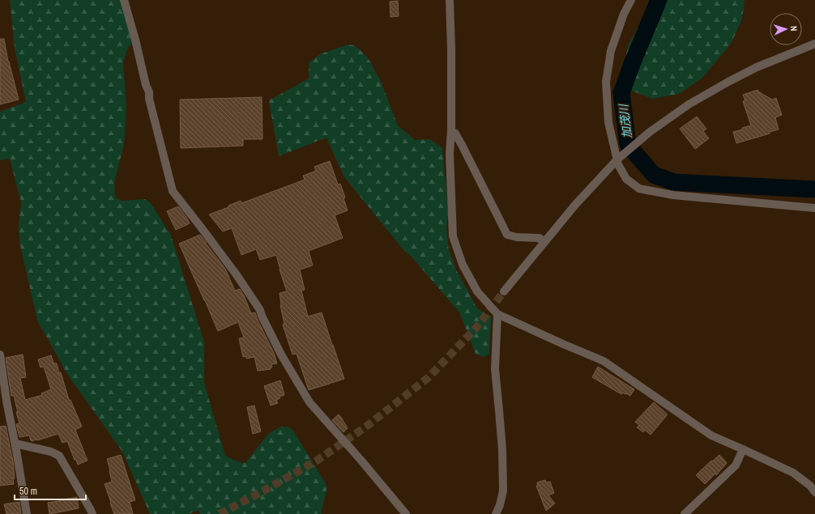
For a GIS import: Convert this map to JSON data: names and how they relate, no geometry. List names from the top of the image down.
{
  "water": ["加茂川"],
  "scale_bar": "50 m",
  "north": "right"
}
